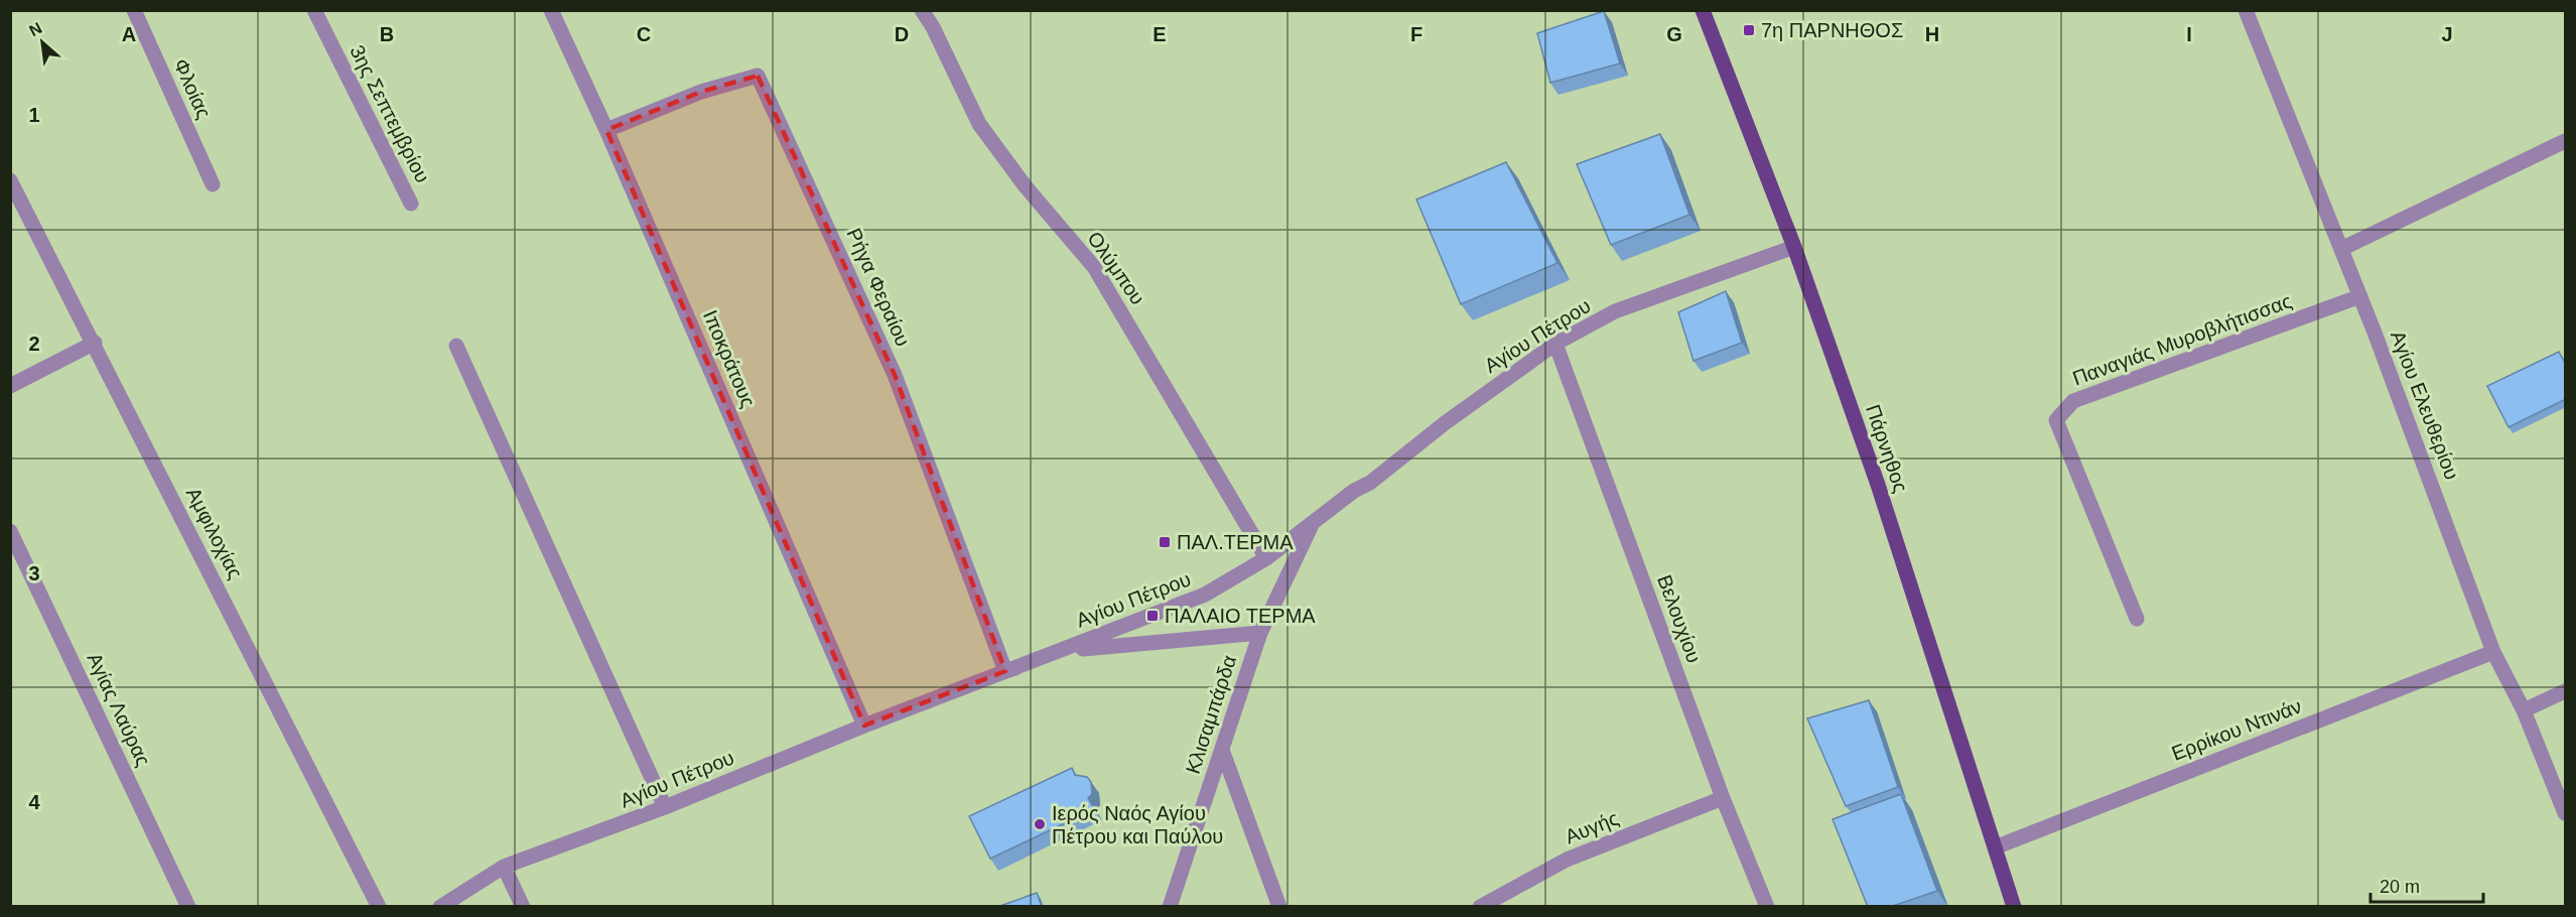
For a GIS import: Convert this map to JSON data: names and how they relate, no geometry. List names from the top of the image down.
{
  "streets": {
    "main road": ["Πάρνηθος"],
    "street": [
      "Φλοίας",
      "3ης Σεπτεμβρίου",
      "Ολύμπου",
      "Ρήγα Φεραίου",
      "Αγίου Πέτρου",
      "Παναγιάς Μυροβλήτισσας",
      "Ιποκράτους",
      "Αγίου Ελευθερίου",
      "Αμφιλοχίας",
      "Βελουχίου",
      "Αγίας Λαύρας",
      "Κλισαμπάρδα",
      "Ερρίκου Ντινάν",
      "Αυγής"
    ]
  },
  "crossings": [
    ["Ολύμπου", "Αγίου Πέτρου"],
    ["Ρήγα Φεραίου", "Αγίου Πέτρου"],
    ["Ρήγα Φεραίου", "Ιποκράτους"],
    ["Αγίου Πέτρου", "Ιποκράτους"],
    ["Αγίου Πέτρου", "Πάρνηθος"],
    ["Αγίου Πέτρου", "Βελουχίου"],
    ["Αγίου Πέτρου", "Κλισαμπάρδα"],
    ["Παναγιάς Μυροβλήτισσας", "Αγίου Ελευθερίου"],
    ["Αγίου Ελευθερίου", "Ερρίκου Ντινάν"],
    ["Πάρνηθος", "Ερρίκου Ντινάν"],
    ["Βελουχίου", "Αυγής"]
  ],
  "places": {
    "transit": ["7η ΠΑΡΝΗΘΟΣ", "ΠΑΛ.ΤΕΡΜΑ", "ΠΑΛΑΙΟ ΤΕΡΜΑ"],
    "other": ["Ιερός Ναός Αγίου Πέτρου και Παύλου"]
  },
  "scale_bar": "20 m",
  "north": "top left",
  "grid": {
    "columns": [
      "A",
      "B",
      "C",
      "D",
      "E",
      "F",
      "G",
      "H",
      "I",
      "J"
    ],
    "rows": [
      "1",
      "2",
      "3",
      "4"
    ]
  }
}
